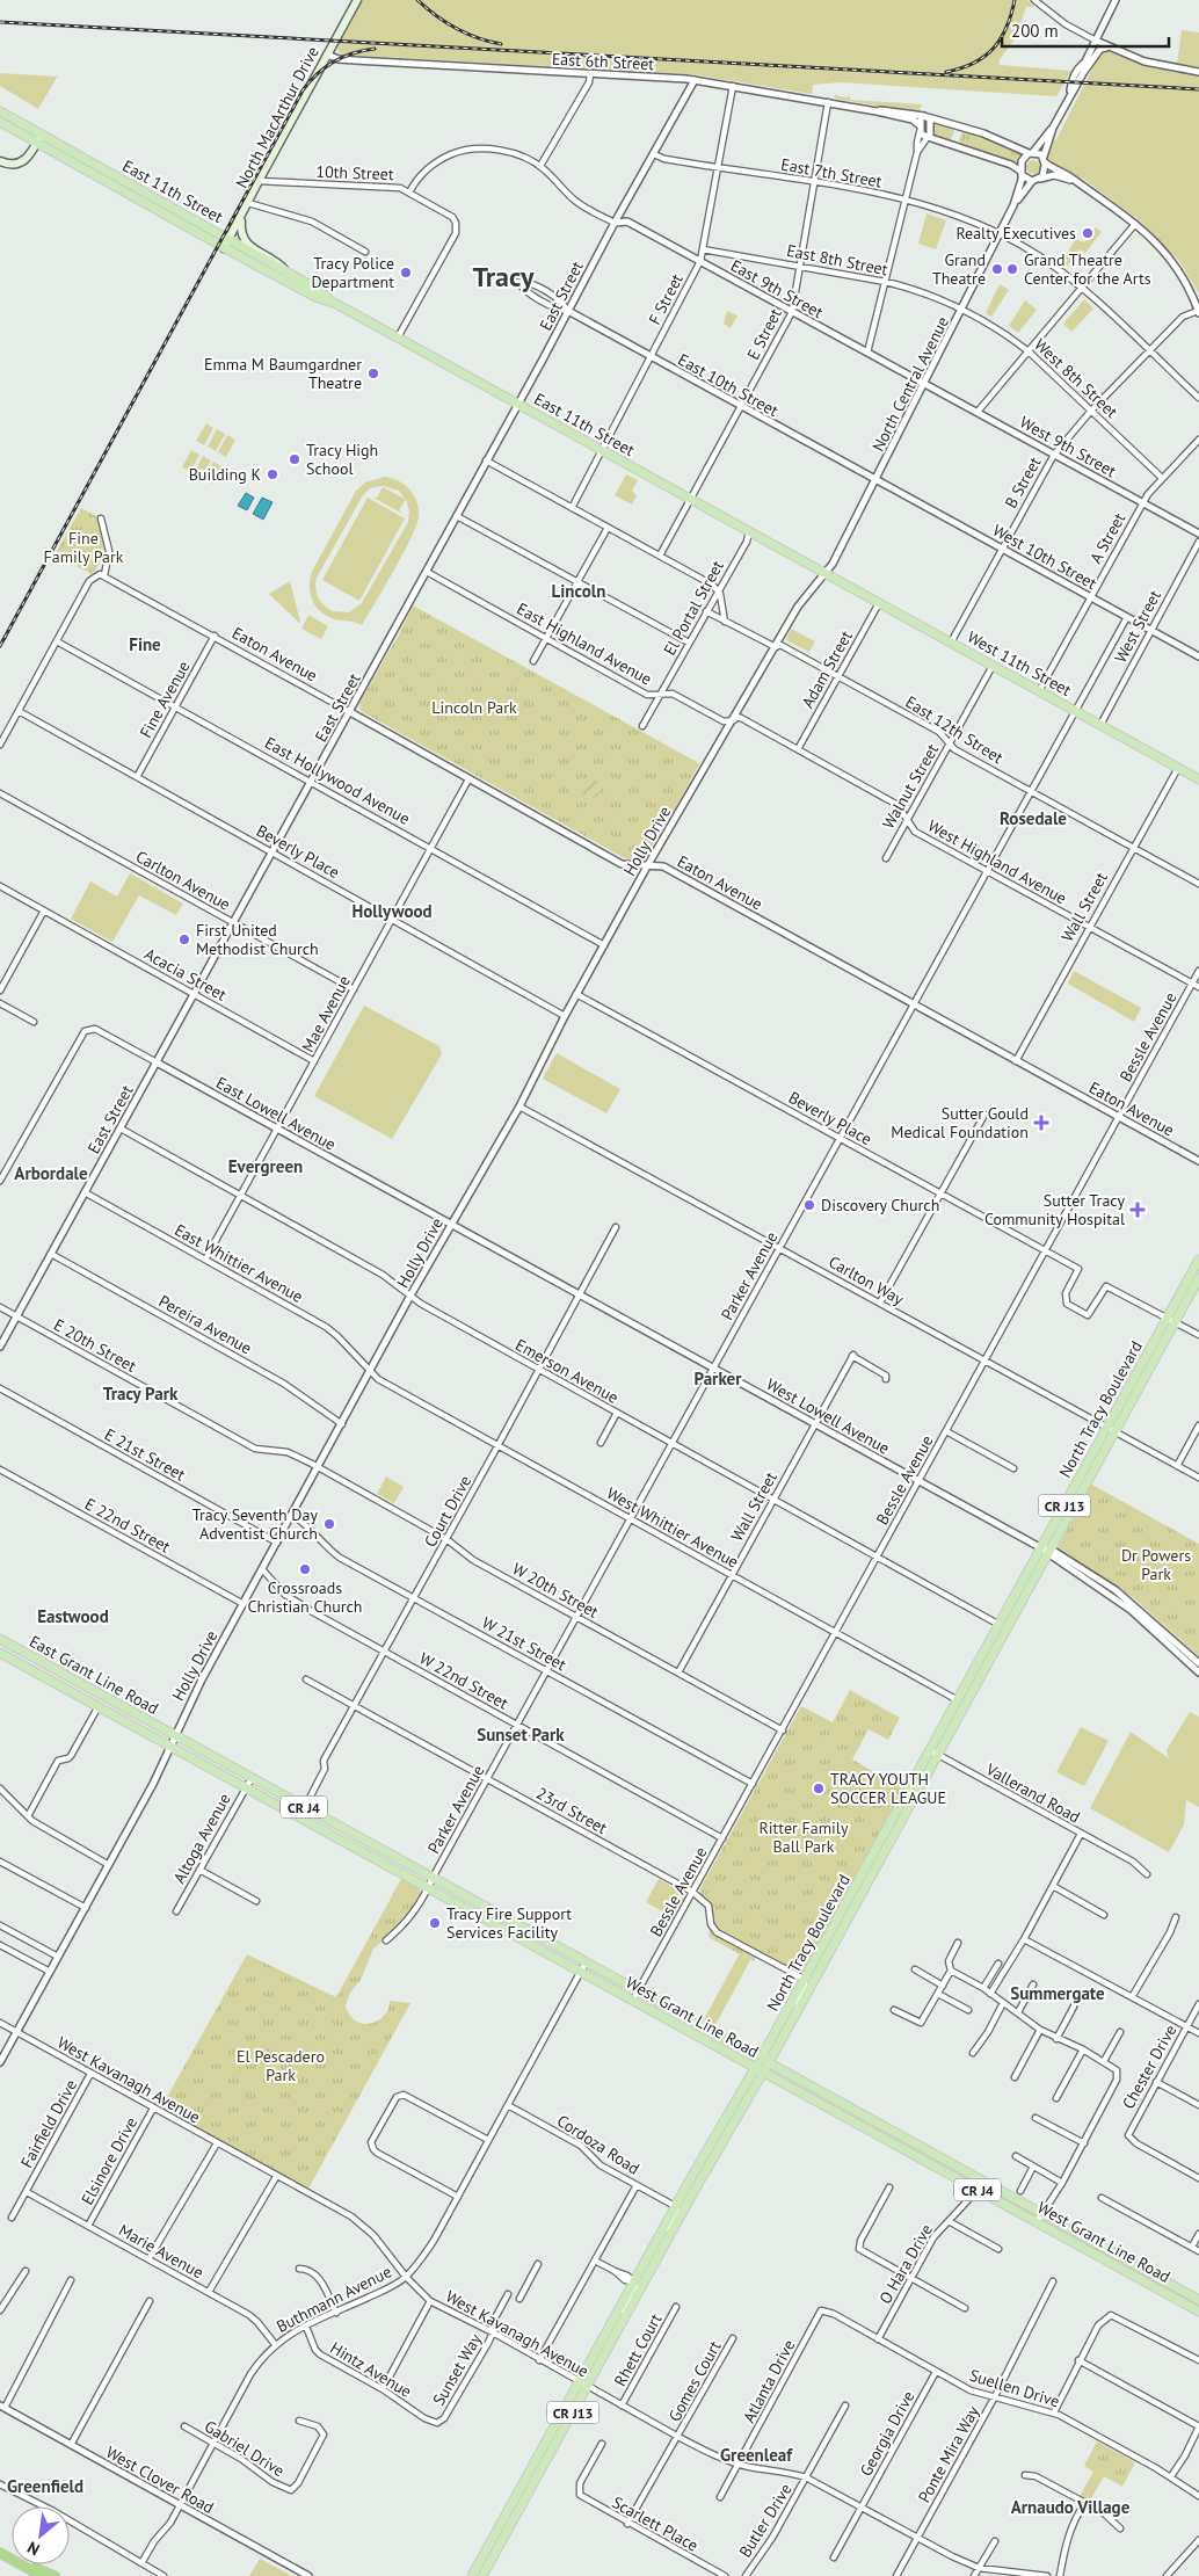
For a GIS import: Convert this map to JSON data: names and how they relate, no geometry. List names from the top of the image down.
{
  "streets": {
    "main road": [
      "North MacArthur Drive",
      "East 11th Street",
      "West 11th Street",
      "North Tracy Boulevard",
      "CR J13",
      "East Grant Line Road",
      "CR J4",
      "West Grant Line Road"
    ],
    "street": [
      "East 6th Street",
      "10th Street",
      "East 7th Street",
      "East 8th Street",
      "East 9th Street",
      "East Street",
      "F Street",
      "E Street",
      "West 8th Street",
      "North Central Avenue",
      "East 10th Street",
      "West 9th Street",
      "B Street",
      "A Street",
      "West 10th Street",
      "El Portal Street",
      "West Street",
      "East Highland Avenue",
      "Eaton Avenue",
      "Adam Street",
      "Fine Avenue",
      "East 12th Street",
      "East Hollywood Avenue",
      "Walnut Street",
      "Holly Drive",
      "Beverly Place",
      "West Highland Avenue",
      "Carlton Avenue",
      "Wall Street",
      "Acacia Street",
      "Mae Avenue",
      "Bessle Avenue",
      "East Lowell Avenue",
      "East Whittier Avenue",
      "Parker Avenue",
      "Carlton Way",
      "Pereira Avenue",
      "E 20th Street",
      "Emerson Avenue",
      "West Lowell Avenue",
      "E 21st Street",
      "Court Drive",
      "E 22nd Street",
      "West Whittier Avenue",
      "W 20th Street",
      "W 21st Street",
      "W 22nd Street",
      "Vallerand Road",
      "23rd Street",
      "Altoga Avenue",
      "Chester Drive",
      "West Kavanagh Avenue",
      "Fairfield Drive",
      "Cordoza Road",
      "Elsinore Drive",
      "Marie Avenue",
      "O Hara Drive",
      "Buthmann Avenue",
      "Rhett Court",
      "Hintz Avenue",
      "Sunset Way",
      "Gomes Court",
      "Atlanta Drive",
      "Suellen Drive",
      "Georgia Drive",
      "Gabriel Drive",
      "Ponte Mira Way",
      "West Clover Road",
      "Butler Drive",
      "Scarlett Place"
    ]
  },
  "crossings": [
    ["East 6th Street", "North MacArthur Drive"],
    ["East 6th Street", "East Street"],
    ["East 6th Street", "F Street"],
    ["East 6th Street", "E Street"],
    ["East 6th Street", "North Central Avenue"],
    ["North MacArthur Drive", "10th Street"],
    ["North MacArthur Drive", "East 11th Street"],
    ["10th Street", "East 11th Street"],
    ["East 7th Street", "East Street"],
    ["East 7th Street", "F Street"],
    ["East 7th Street", "E Street"],
    ["East 7th Street", "North Central Avenue"],
    ["East 7th Street", "B Street"],
    ["East 11th Street", "East Street"],
    ["East 11th Street", "F Street"],
    ["East 11th Street", "E Street"],
    ["East 11th Street", "North Central Avenue"],
    ["East 11th Street", "El Portal Street"],
    ["East 11th Street", "West 11th Street"],
    ["East 11th Street", "Holly Drive"],
    ["East 8th Street", "F Street"],
    ["East 8th Street", "E Street"],
    ["East 8th Street", "West 8th Street"],
    ["East 8th Street", "North Central Avenue"],
    ["East 9th Street", "East Street"],
    ["East 9th Street", "F Street"],
    ["East 9th Street", "E Street"],
    ["East 9th Street", "North Central Avenue"],
    ["East 9th Street", "West 9th Street"],
    ["East Street", "East 10th Street"],
    ["East Street", "East Highland Avenue"],
    ["East Street", "Eaton Avenue"],
    ["East Street", "East Hollywood Avenue"],
    ["East Street", "Beverly Place"],
    ["East Street", "Carlton Avenue"],
    ["East Street", "Acacia Street"],
    ["East Street", "East Lowell Avenue"],
    ["East Street", "East Whittier Avenue"],
    ["East Street", "Pereira Avenue"],
    ["East Street", "E 20th Street"],
    ["East Street", "Emerson Avenue"],
    ["F Street", "East 10th Street"],
    ["E Street", "East 10th Street"],
    ["West 8th Street", "North Central Avenue"],
    ["West 8th Street", "B Street"],
    ["West 8th Street", "A Street"],
    ["North Central Avenue", "East 10th Street"],
    ["North Central Avenue", "West 9th Street"],
    ["North Central Avenue", "West 10th Street"],
    ["North Central Avenue", "West 11th Street"],
    ["North Central Avenue", "Holly Drive"],
    ["East 10th Street", "West 10th Street"],
    ["West 9th Street", "B Street"],
    ["West 9th Street", "A Street"],
    ["B Street", "West 10th Street"],
    ["B Street", "West 11th Street"],
    ["A Street", "West 10th Street"],
    ["A Street", "West 11th Street"],
    ["West 10th Street", "West Street"],
    ["West 10th Street", "Parker Avenue"],
    ["El Portal Street", "East Highland Avenue"],
    ["El Portal Street", "East 12th Street"],
    ["West Street", "West 11th Street"],
    ["East Highland Avenue", "Holly Drive"],
    ["East Highland Avenue", "West Highland Avenue"],
    ["Eaton Avenue", "Fine Avenue"],
    ["Eaton Avenue", "Holly Drive"],
    ["Eaton Avenue", "Wall Street"],
    ["Eaton Avenue", "Mae Avenue"],
    ["Eaton Avenue", "Bessle Avenue"],
    ["Eaton Avenue", "Parker Avenue"],
    ["West 11th Street", "Adam Street"],
    ["West 11th Street", "Walnut Street"],
    ["West 11th Street", "Holly Drive"],
    ["West 11th Street", "Wall Street"],
    ["West 11th Street", "Parker Avenue"],
    ["Adam Street", "East 12th Street"],
    ["Adam Street", "West Highland Avenue"],
    ["Fine Avenue", "East Hollywood Avenue"],
    ["Fine Avenue", "Beverly Place"],
    ["East 12th Street", "Walnut Street"],
    ["East 12th Street", "Holly Drive"],
    ["East 12th Street", "Wall Street"],
    ["East 12th Street", "Parker Avenue"],
    ["East Hollywood Avenue", "Holly Drive"],
    ["East Hollywood Avenue", "Mae Avenue"],
    ["Walnut Street", "West Highland Avenue"],
    ["Holly Drive", "Beverly Place"],
    ["Holly Drive", "West Highland Avenue"],
    ["Holly Drive", "East Lowell Avenue"],
    ["Holly Drive", "East Whittier Avenue"],
    ["Holly Drive", "Carlton Way"],
    ["Holly Drive", "Pereira Avenue"],
    ["Holly Drive", "E 20th Street"],
    ["Holly Drive", "Emerson Avenue"],
    ["Holly Drive", "West Lowell Avenue"],
    ["Holly Drive", "E 21st Street"],
    ["Holly Drive", "E 22nd Street"],
    ["Holly Drive", "West Whittier Avenue"],
    ["Holly Drive", "W 20th Street"],
    ["Holly Drive", "W 21st Street"],
    ["Holly Drive", "East Grant Line Road"],
    ["Holly Drive", "W 22nd Street"],
    ["Holly Drive", "West Grant Line Road"],
    ["Holly Drive", "West Kavanagh Avenue"],
    ["Beverly Place", "Mae Avenue"],
    ["Beverly Place", "Bessle Avenue"],
    ["Beverly Place", "Parker Avenue"],
    ["Beverly Place", "North Tracy Boulevard"],
    ["West Highland Avenue", "Wall Street"],
    ["West Highland Avenue", "Bessle Avenue"],
    ["West Highland Avenue", "Parker Avenue"],
    ["Carlton Avenue", "Mae Avenue"],
    ["Wall Street", "Emerson Avenue"],
    ["Wall Street", "West Lowell Avenue"],
    ["Wall Street", "West Whittier Avenue"],
    ["Wall Street", "W 20th Street"],
    ["Acacia Street", "Mae Avenue"],
    ["Mae Avenue", "East Lowell Avenue"],
    ["Mae Avenue", "East Whittier Avenue"],
    ["Mae Avenue", "Emerson Avenue"],
    ["Bessle Avenue", "Carlton Way"],
    ["Bessle Avenue", "Emerson Avenue"],
    ["Bessle Avenue", "West Lowell Avenue"],
    ["Bessle Avenue", "West Whittier Avenue"],
    ["Bessle Avenue", "W 20th Street"],
    ["Bessle Avenue", "W 21st Street"],
    ["Bessle Avenue", "W 22nd Street"],
    ["Bessle Avenue", "23rd Street"],
    ["Bessle Avenue", "West Grant Line Road"],
    ["East Lowell Avenue", "West Lowell Avenue"],
    ["East Whittier Avenue", "West Whittier Avenue"],
    ["Parker Avenue", "Carlton Way"],
    ["Parker Avenue", "Emerson Avenue"],
    ["Parker Avenue", "West Lowell Avenue"],
    ["Parker Avenue", "West Whittier Avenue"],
    ["Parker Avenue", "W 20th Street"],
    ["Parker Avenue", "W 21st Street"],
    ["Parker Avenue", "W 22nd Street"],
    ["Parker Avenue", "23rd Street"],
    ["Parker Avenue", "West Grant Line Road"],
    ["Carlton Way", "North Tracy Boulevard"],
    ["E 20th Street", "W 20th Street"],
    ["Emerson Avenue", "North Tracy Boulevard"],
    ["Emerson Avenue", "Court Drive"],
    ["North Tracy Boulevard", "West Lowell Avenue"],
    ["North Tracy Boulevard", "West Whittier Avenue"],
    ["North Tracy Boulevard", "Vallerand Road"],
    ["North Tracy Boulevard", "23rd Street"],
    ["North Tracy Boulevard", "West Grant Line Road"],
    ["North Tracy Boulevard", "West Kavanagh Avenue"],
    ["North Tracy Boulevard", "Cordoza Road"],
    ["West Lowell Avenue", "Court Drive"],
    ["Court Drive", "West Whittier Avenue"],
    ["Court Drive", "W 20th Street"],
    ["Court Drive", "W 21st Street"],
    ["Court Drive", "W 22nd Street"],
    ["Court Drive", "23rd Street"],
    ["Court Drive", "West Grant Line Road"],
    ["East Grant Line Road", "West Grant Line Road"],
    ["Altoga Avenue", "West Grant Line Road"],
    ["West Grant Line Road", "O Hara Drive"],
    ["West Grant Line Road", "Buthmann Avenue"],
    ["West Kavanagh Avenue", "Fairfield Drive"],
    ["West Kavanagh Avenue", "Elsinore Drive"],
    ["West Kavanagh Avenue", "Buthmann Avenue"],
    ["West Kavanagh Avenue", "Rhett Court"],
    ["West Kavanagh Avenue", "Sunset Way"],
    ["West Kavanagh Avenue", "Gomes Court"],
    ["West Kavanagh Avenue", "Atlanta Drive"],
    ["West Kavanagh Avenue", "Georgia Drive"],
    ["West Kavanagh Avenue", "Ponte Mira Way"],
    ["West Kavanagh Avenue", "Butler Drive"],
    ["Fairfield Drive", "Marie Avenue"],
    ["Cordoza Road", "Buthmann Avenue"],
    ["Elsinore Drive", "Marie Avenue"],
    ["Marie Avenue", "Buthmann Avenue"],
    ["O Hara Drive", "Suellen Drive"],
    ["Buthmann Avenue", "Hintz Avenue"],
    ["Buthmann Avenue", "Gabriel Drive"],
    ["Buthmann Avenue", "West Clover Road"],
    ["Hintz Avenue", "Sunset Way"],
    ["Gomes Court", "Scarlett Place"],
    ["Atlanta Drive", "Suellen Drive"],
    ["Suellen Drive", "Georgia Drive"],
    ["Suellen Drive", "Ponte Mira Way"]
  ],
  "districts": [
    "Tracy",
    "Lincoln",
    "Fine",
    "Rosedale",
    "Hollywood",
    "Evergreen",
    "Arbordale",
    "Parker",
    "Tracy Park",
    "Eastwood",
    "Sunset Park",
    "Summergate",
    "Greenleaf",
    "Greenfield",
    "Arnaudo Village"
  ],
  "parks": [
    "Fine Family Park",
    "Lincoln Park",
    "Dr Powers Park",
    "Ritter Family Ball Park",
    "El Pescadero Park"
  ],
  "places": {
    "other": [
      "Realty Executives",
      "Grand Theatre",
      "Grand Theatre Center for the Arts",
      "Tracy Police Department",
      "Emma M Baumgardner Theatre",
      "Tracy High School",
      "Building K",
      "First United Methodist Church",
      "Discovery Church",
      "Tracy Seventh Day Adventist Church",
      "Crossroads Christian Church",
      "TRACY YOUTH SOCCER LEAGUE",
      "Tracy Fire Support Services Facility"
    ],
    "health": ["Sutter Gould Medical Foundation", "Sutter Tracy Community Hospital"]
  },
  "scale_bar": "200 m",
  "north": "bottom left"
}
